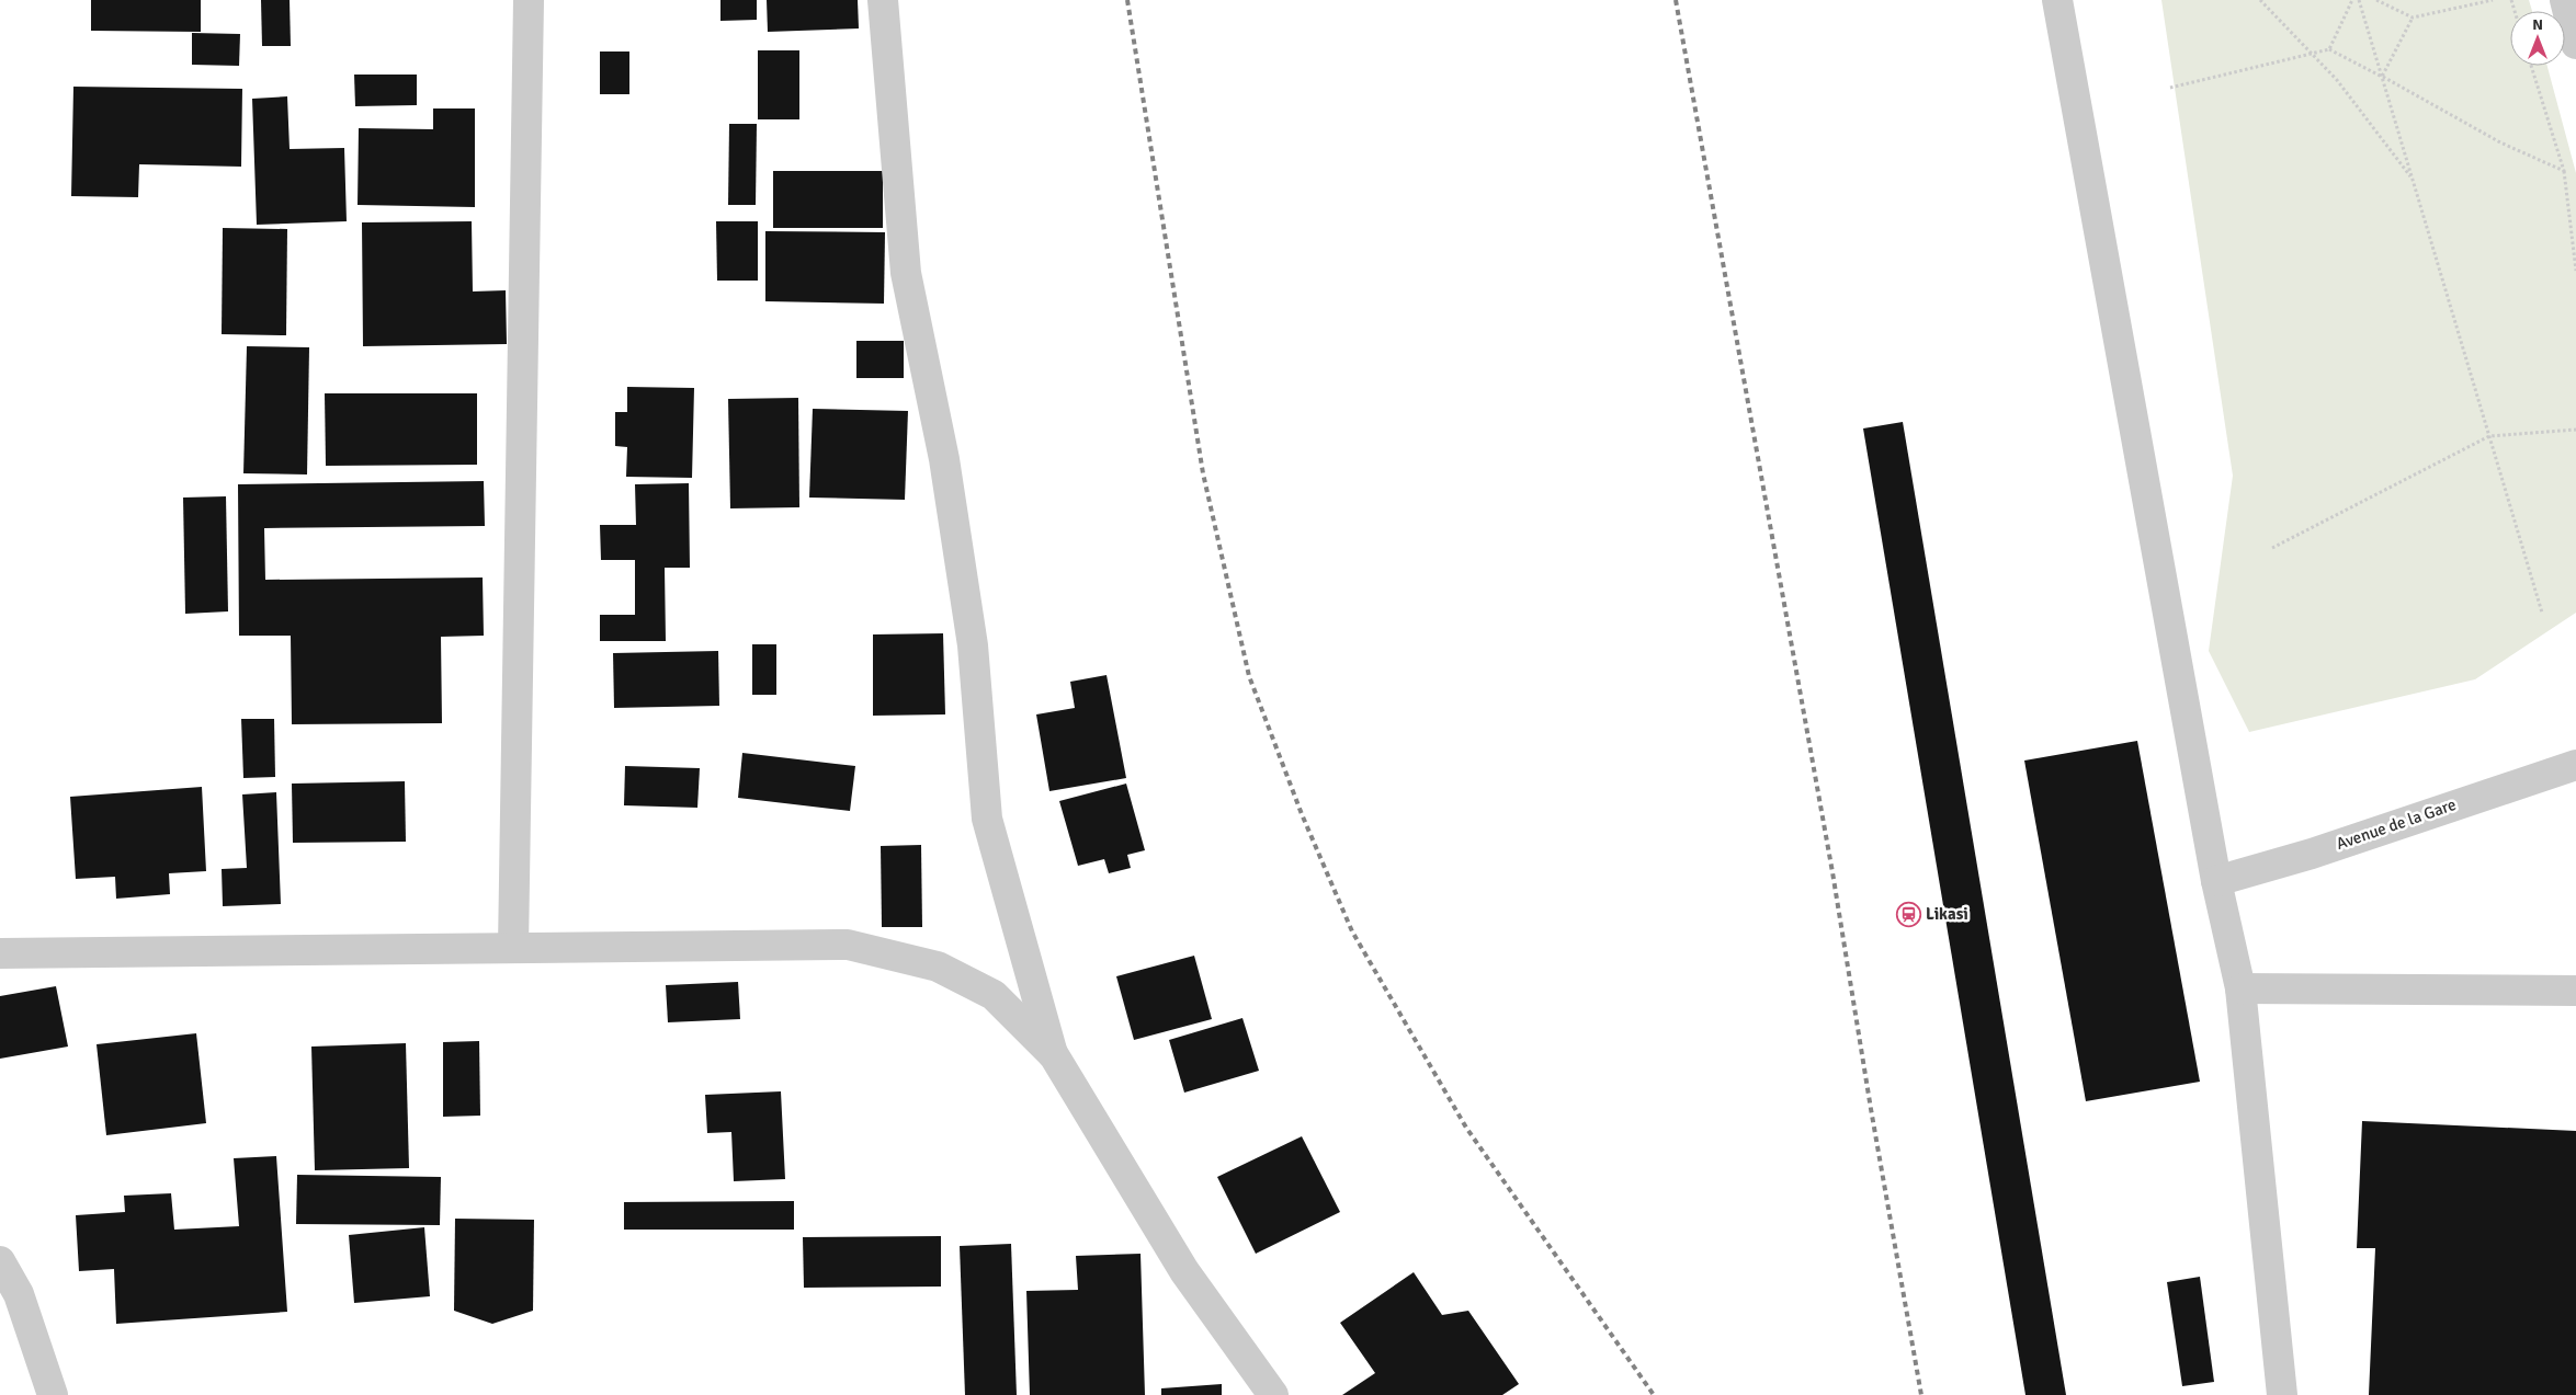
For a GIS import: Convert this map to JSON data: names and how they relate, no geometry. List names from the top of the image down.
{
  "streets": {
    "street": ["Avenue de la Gare"]
  },
  "places": {
    "station": ["Likasi"]
  },
  "north": "top"
}
